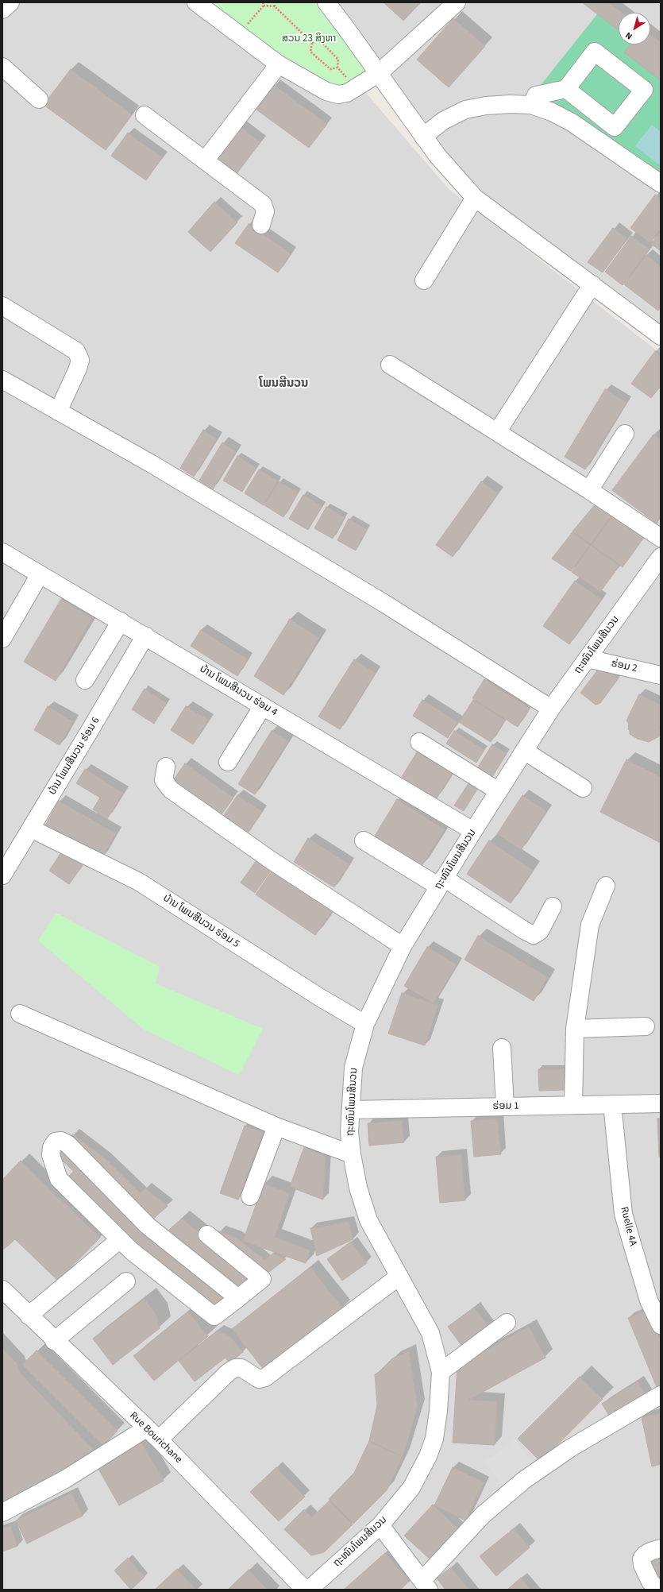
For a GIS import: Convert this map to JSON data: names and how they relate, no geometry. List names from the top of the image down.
{
  "streets": {
    "street": [
      "ຖະໜົນໂພນສີນວນ",
      "ຮ່ອມ 2",
      "ບ້ານ ໂພນສີນວນ ຮ່ອມ 4",
      "ບ້ານ ໂພນສີນວນ ຮ່ອມ 6",
      "ບ້ານ ໂພນສີນວນ ຮ່ອມ 5",
      "ຮ່ອມ 1",
      "Ruelle 4A",
      "Rue Bourichane"
    ]
  },
  "crossings": [
    ["ຖະໜົນໂພນສີນວນ", "ຮ່ອມ 2"],
    ["ຖະໜົນໂພນສີນວນ", "ບ້ານ ໂພນສີນວນ ຮ່ອມ 4"],
    ["ຖະໜົນໂພນສີນວນ", "ບ້ານ ໂພນສີນວນ ຮ່ອມ 5"],
    ["ຖະໜົນໂພນສີນວນ", "ຮ່ອມ 1"],
    ["ບ້ານ ໂພນສີນວນ ຮ່ອມ 4", "ບ້ານ ໂພນສີນວນ ຮ່ອມ 6"],
    ["ບ້ານ ໂພນສີນວນ ຮ່ອມ 6", "ບ້ານ ໂພນສີນວນ ຮ່ອມ 5"],
    ["ຮ່ອມ 1", "Ruelle 4A"]
  ],
  "districts": ["ໂພນສີນວນ"],
  "parks": ["ສວນ 23 ສິງຫາ"],
  "north": "bottom left"
}
